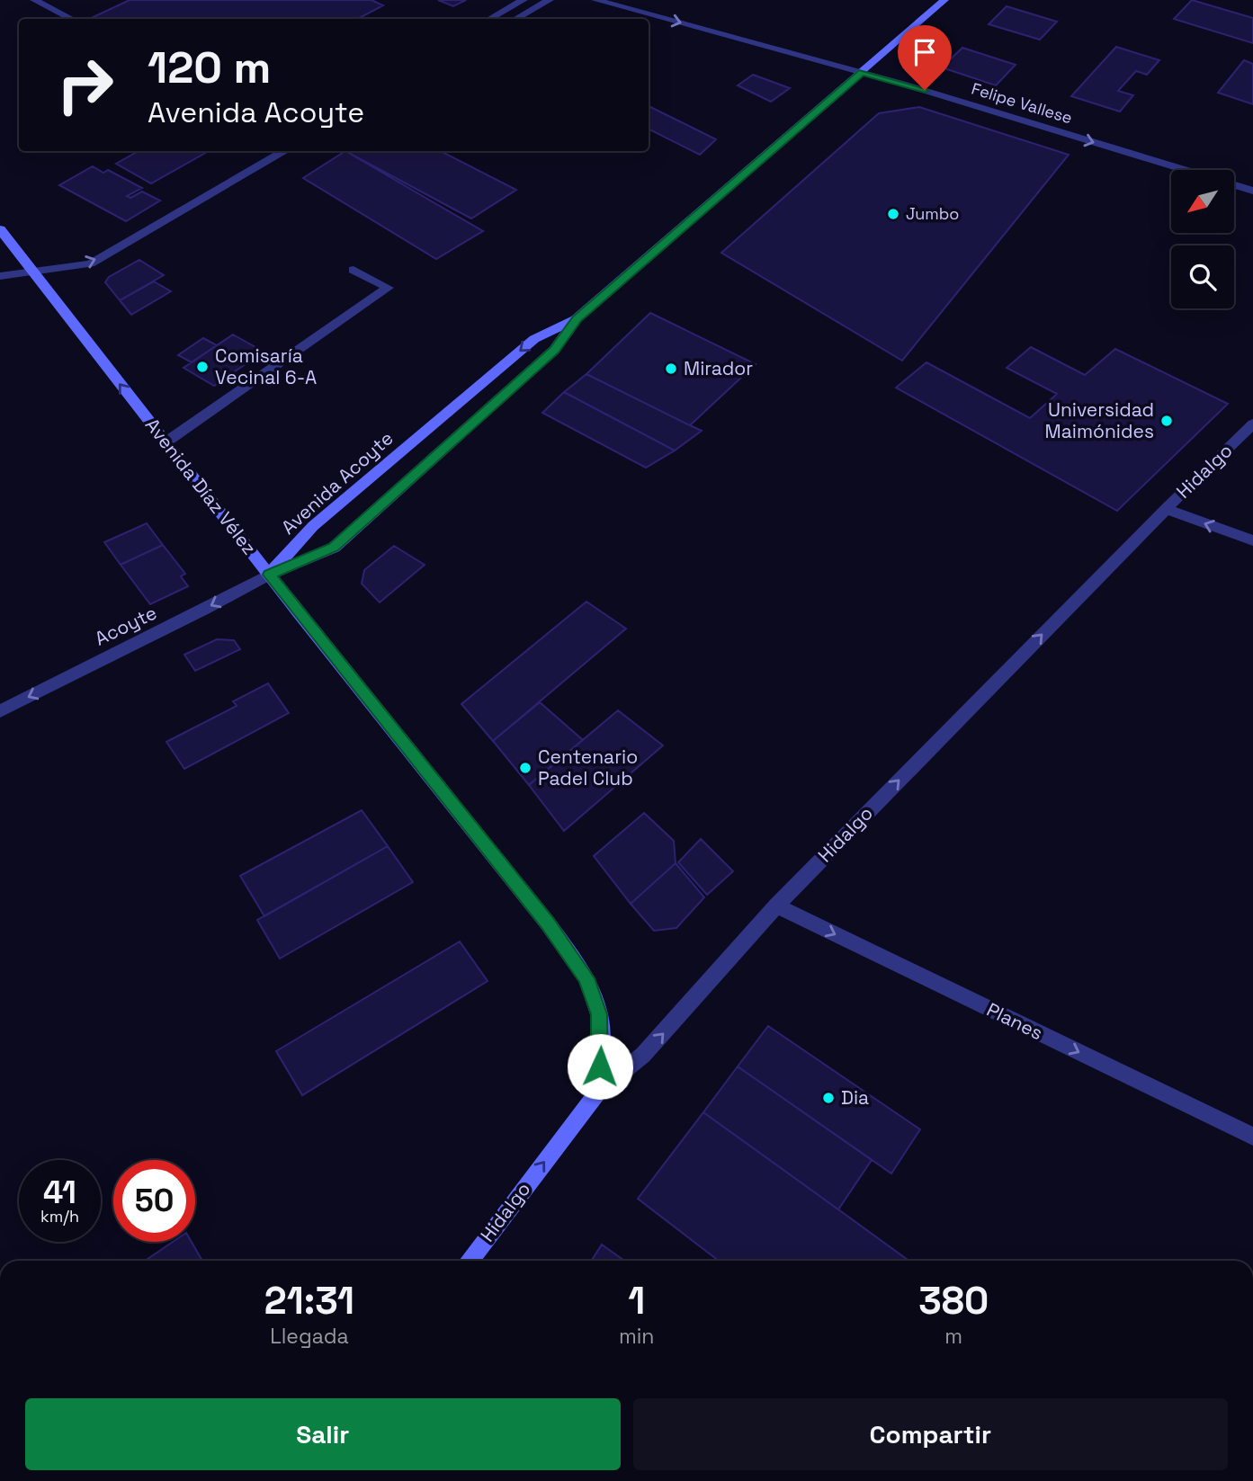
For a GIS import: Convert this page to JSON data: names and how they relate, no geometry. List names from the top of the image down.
{
  "streets": {
    "main road": ["Hidalgo", "Avenida Acoyte", "Avenida Díaz Vélez"],
    "street": ["Felipe Vallese", "Acoyte", "Planes"]
  },
  "crossings": [
    ["Felipe Vallese", "Avenida Acoyte"],
    ["Hidalgo", "Avenida Díaz Vélez"],
    ["Hidalgo", "Planes"],
    ["Avenida Acoyte", "Avenida Díaz Vélez"],
    ["Avenida Acoyte", "Acoyte"],
    ["Avenida Díaz Vélez", "Acoyte"]
  ],
  "one_way": [
    "Felipe Vallese",
    "Hidalgo",
    "Acoyte",
    "Planes"
  ],
  "places": [
    "Jumbo",
    "Comisaría Vecinal 6-A",
    "Mirador",
    "Universidad Maimónides",
    "Centenario Padel Club",
    "Dia"
  ],
  "north": "bottom left",
  "page": {
    "turn": ["120 m", "Avenida Acoyte"],
    "speed": "41 km/h",
    "limit": "50",
    "eta": [
      "21:31",
      "Llegada",
      "1",
      "min",
      "380",
      "m"
    ],
    "buttons": ["Salir", "Compartir"]
  }
}
